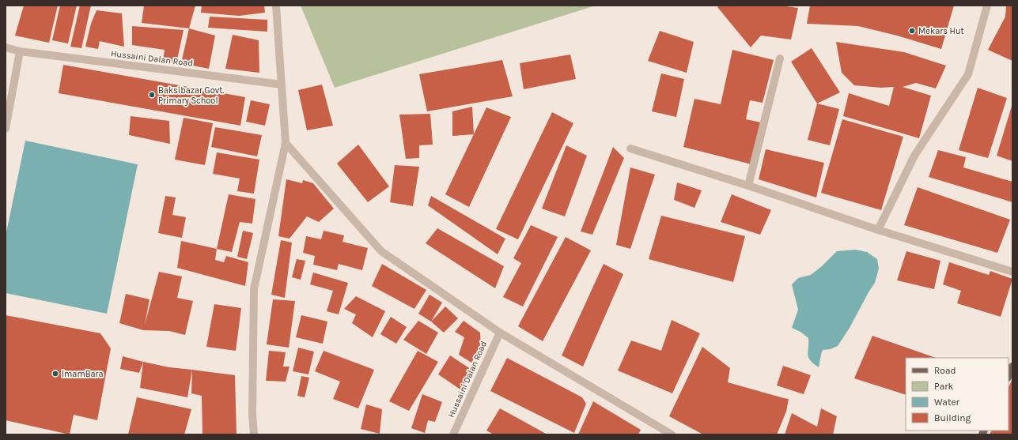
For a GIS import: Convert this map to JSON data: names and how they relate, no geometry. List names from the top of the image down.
{
  "streets": {
    "street": ["Hussaini Dalan Road"]
  },
  "places": ["Mekars Hut", "Baksibazar Govt. Primary School", "ImamBara"],
  "legend": [
    "Road",
    "Park",
    "Water",
    "Building"
  ]
}
